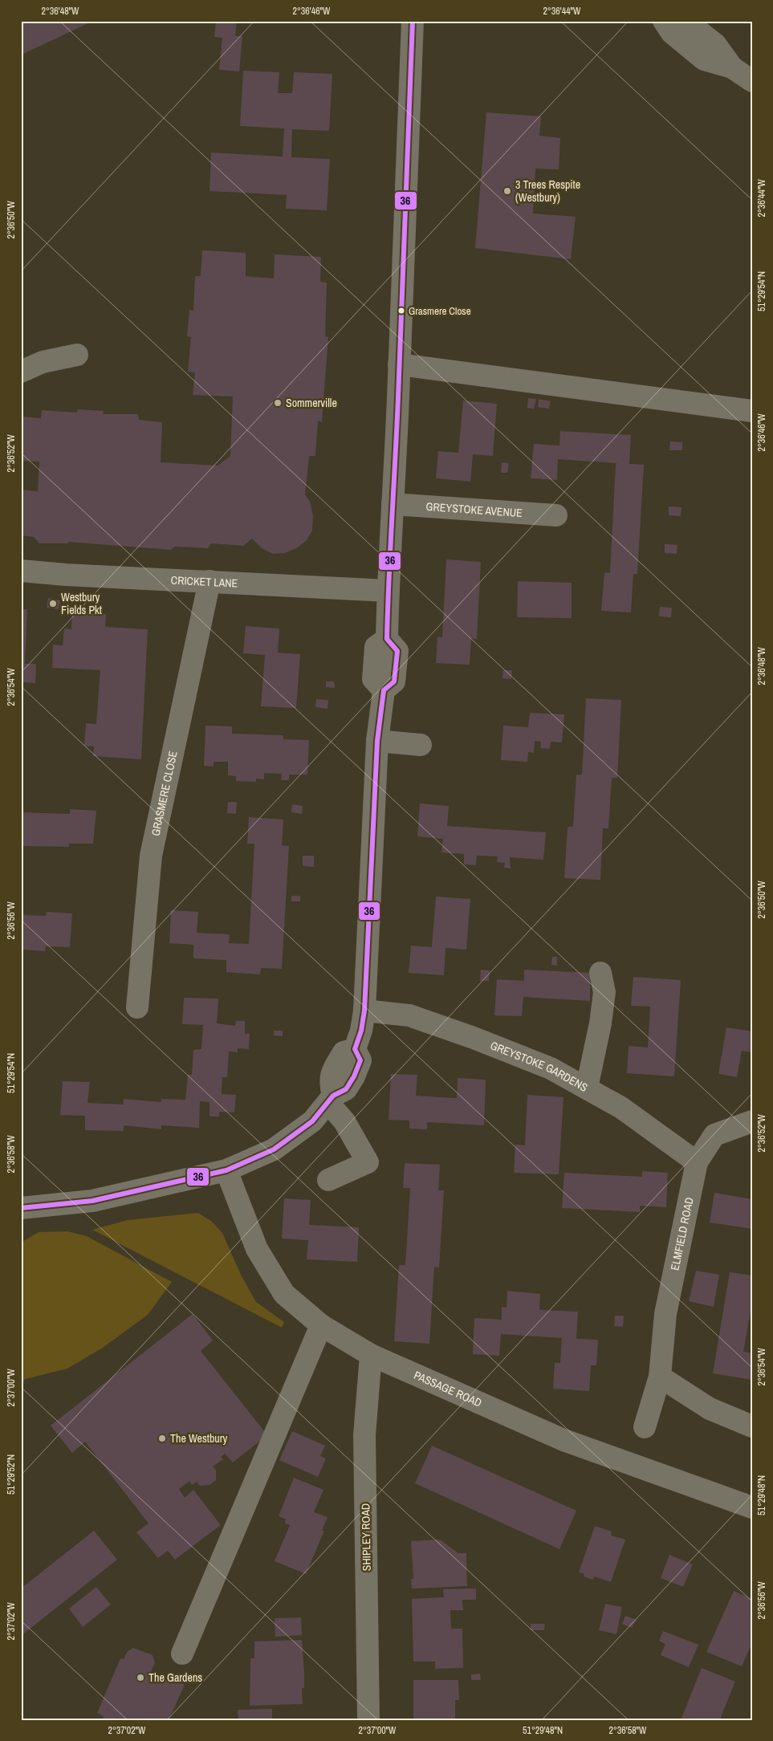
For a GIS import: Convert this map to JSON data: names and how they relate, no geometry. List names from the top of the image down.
{
  "streets": {
    "street": [
      "GREYSTOKE AVENUE",
      "CRICKET LANE",
      "GRASMERE CLOSE",
      "GREYSTOKE GARDENS",
      "ELMFIELD ROAD",
      "PASSAGE ROAD",
      "SHIPLEY ROAD"
    ]
  },
  "crossings": [
    ["CRICKET LANE", "GRASMERE CLOSE"],
    ["GREYSTOKE GARDENS", "ELMFIELD ROAD"],
    ["PASSAGE ROAD", "SHIPLEY ROAD"]
  ],
  "places": [
    "3 Trees Respite (Westbury)",
    "Grasmere Close",
    "Sommerville",
    "Westbury Fields Pkt",
    "The Westbury",
    "The Gardens"
  ],
  "lines": ["transit line 36"],
  "coordinates": [
    "2°36'48\"W",
    "2°36'46\"W",
    "2°36'44\"W",
    "2°36'50\"W",
    "51°29'54\"N",
    "2°36'52\"W",
    "2°36'54\"W",
    "2°36'56\"W",
    "2°36'58\"W",
    "2°37'00\"W",
    "51°29'52\"N",
    "51°29'48\"N",
    "2°37'02\"W"
  ]
}
